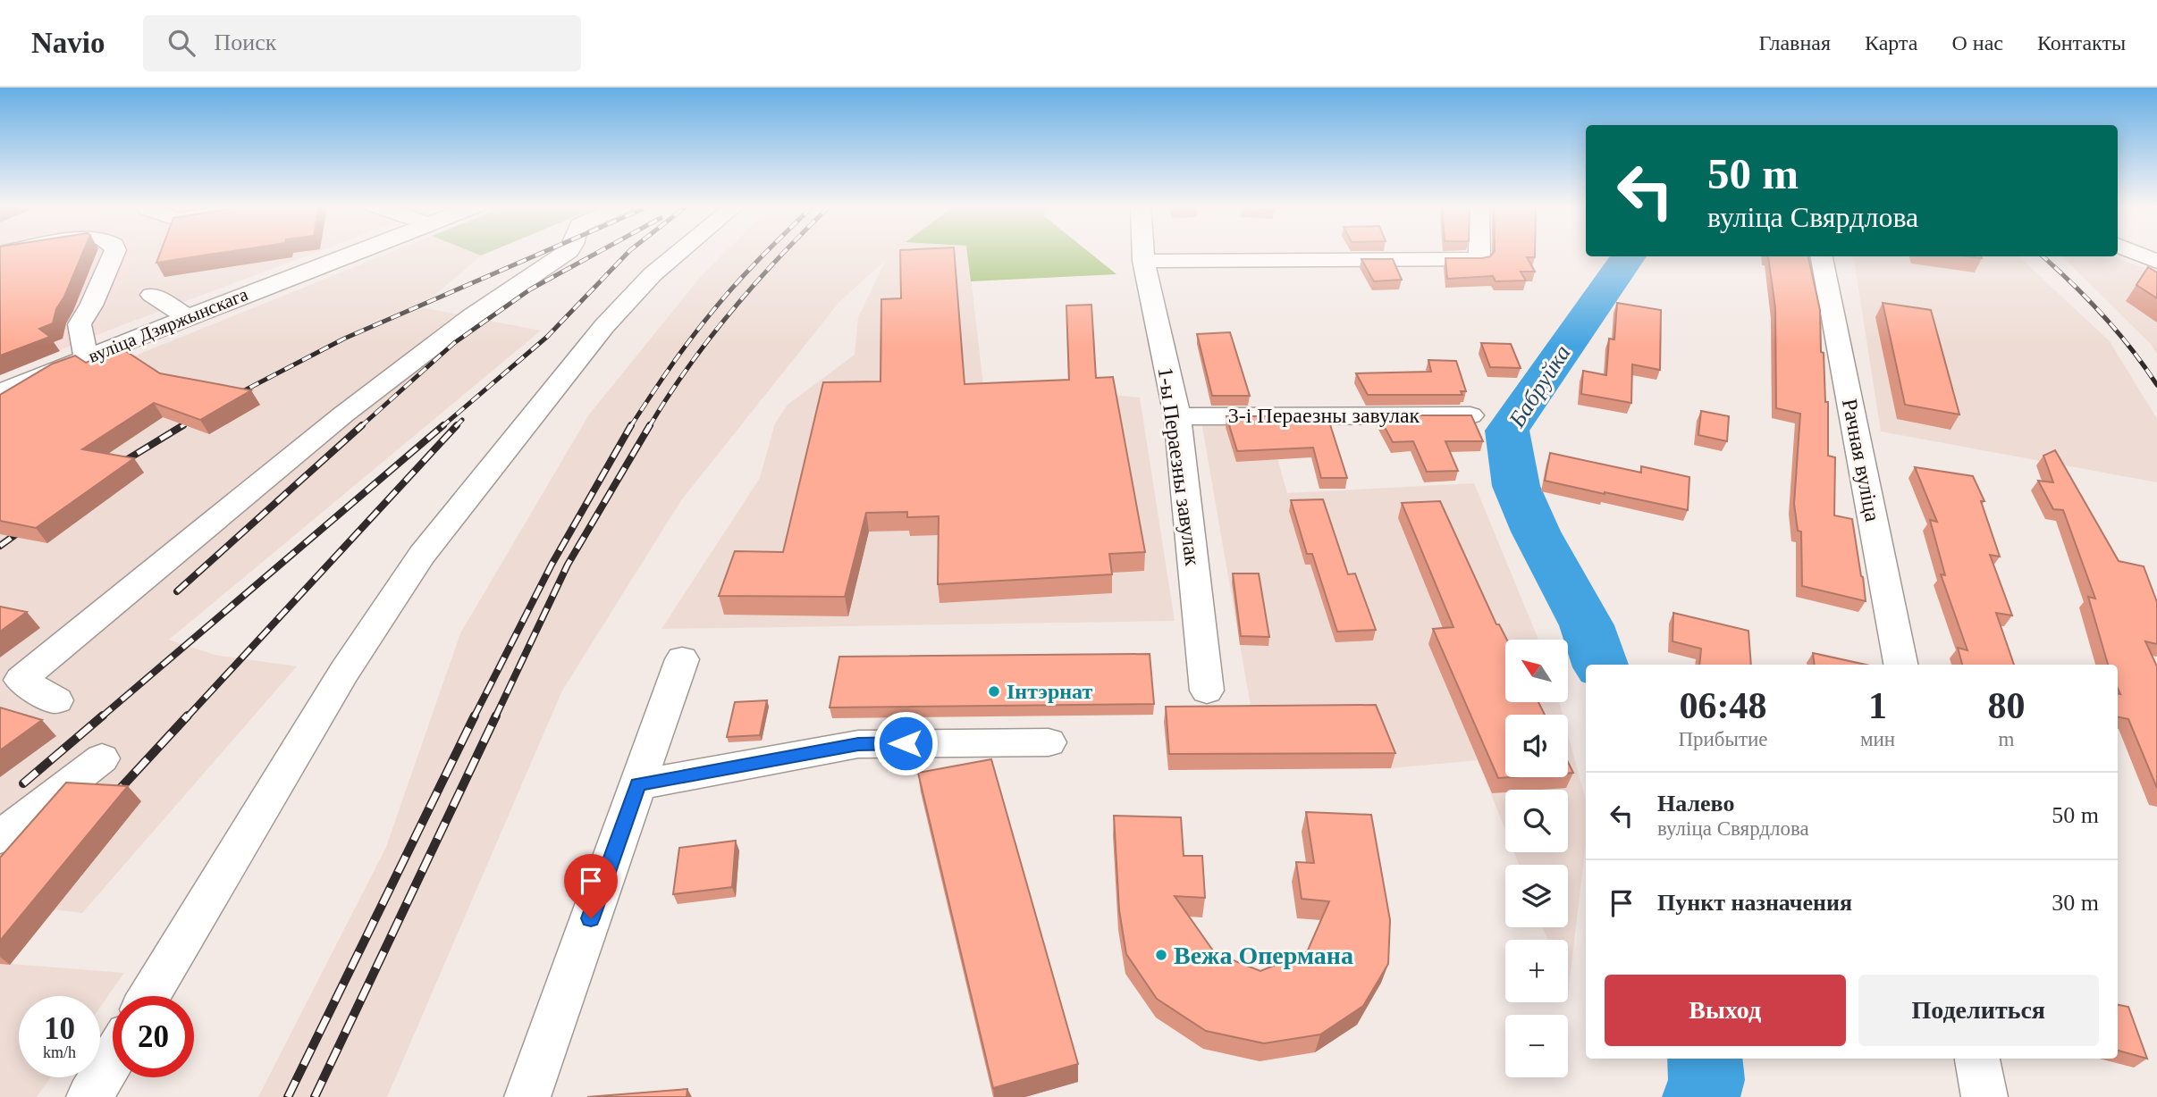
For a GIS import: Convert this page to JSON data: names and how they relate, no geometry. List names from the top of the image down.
{
  "streets": {
    "street": [
      "вуліца Дзяржынскага",
      "3-і Пераезны завулак",
      "Рачная вуліца",
      "1-ы Пераезны завулак"
    ]
  },
  "crossings": [
    ["3-і Пераезны завулак", "1-ы Пераезны завулак"]
  ],
  "water": ["Бабруйка"],
  "places": ["Інтэрнат", "Вежа Опермана"],
  "north": "top left",
  "page": {
    "header": "Navio",
    "search": "Поиск",
    "nav": [
      "Главная",
      "Карта",
      "О нас",
      "Контакты"
    ],
    "turn": ["50 m", "вуліца Свярдлова"],
    "map_buttons": ["+", "−"],
    "eta": [
      "06:48",
      "Прибытие",
      "1",
      "мин",
      "80",
      "m"
    ],
    "list": [
      {
        "name": "Налево",
        "note": "вуліца Свярдлова",
        "value": "50 m"
      },
      {
        "name": "Пункт назначения",
        "value": "30 m"
      }
    ],
    "buttons": ["Выход", "Поделиться"],
    "speed": "10 km/h",
    "limit": "20"
  }
}
